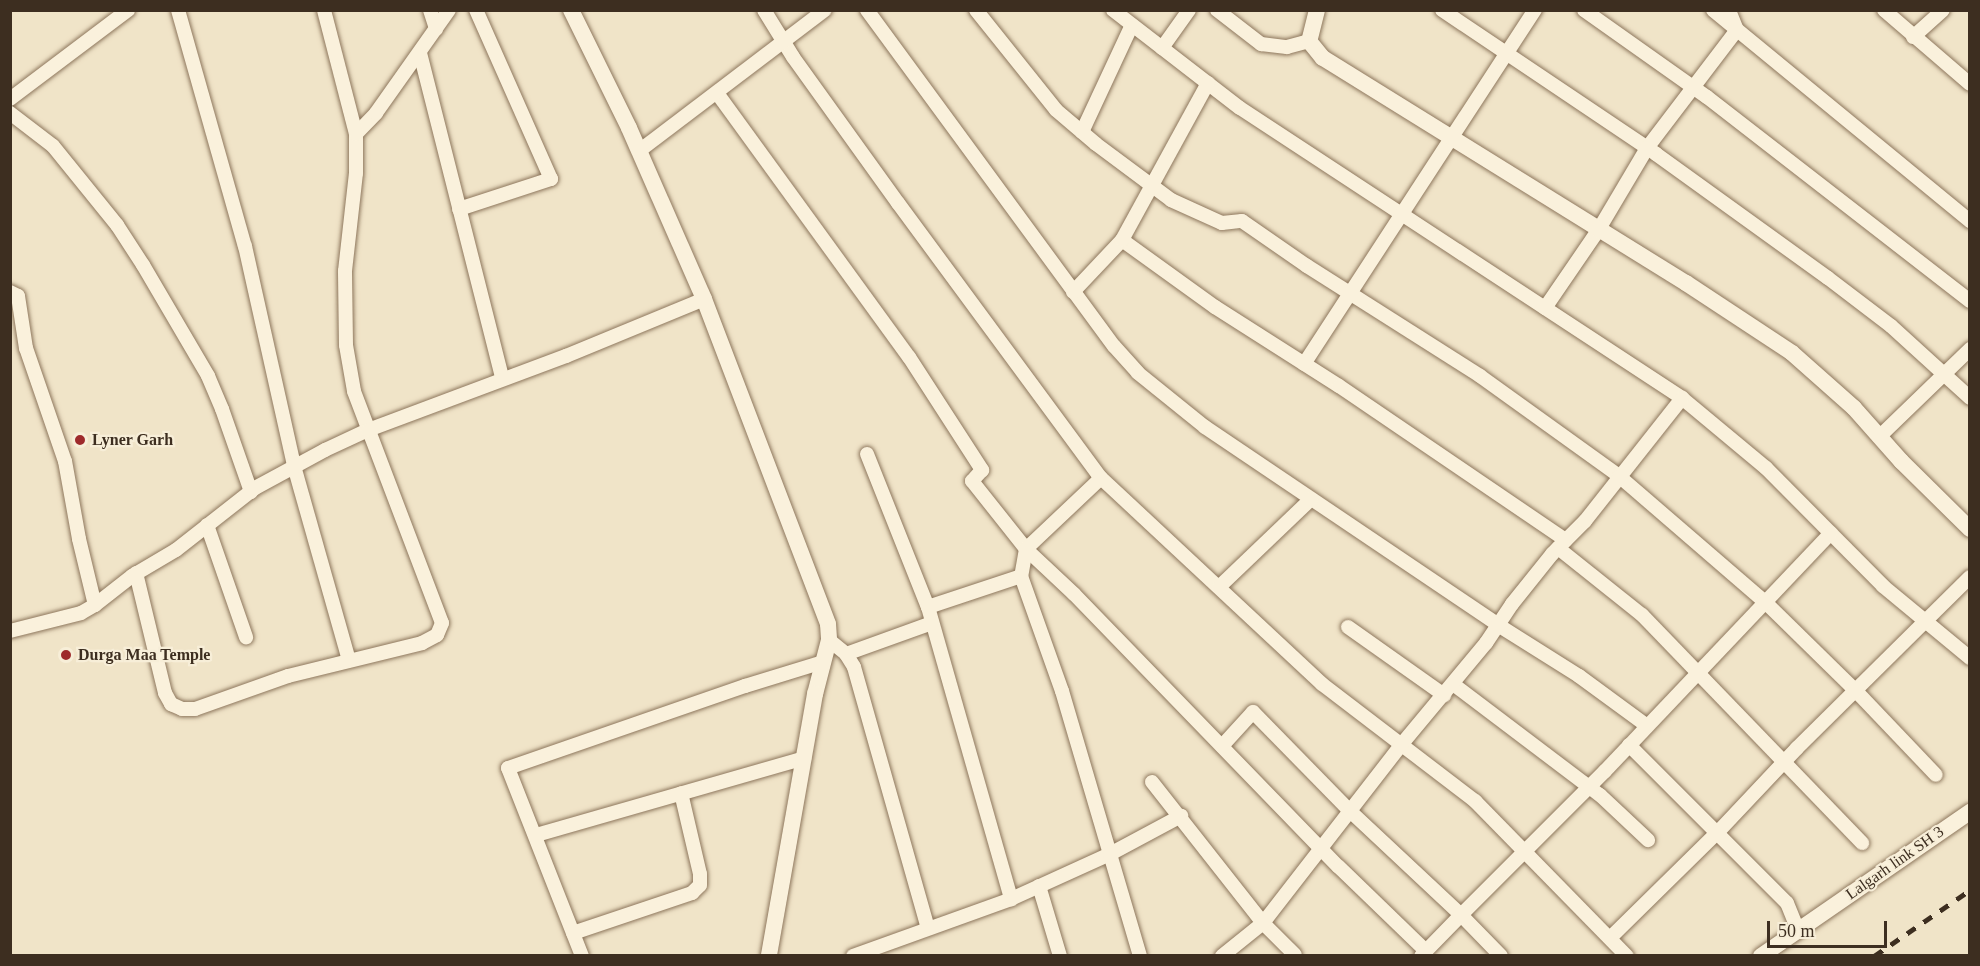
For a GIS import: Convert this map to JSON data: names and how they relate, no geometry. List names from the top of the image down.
{
  "streets": {
    "street": ["Lalgarh link SH 3"]
  },
  "places": ["Lyner Garh", "Durga Maa Temple"],
  "scale_bar": "50 m"
}
